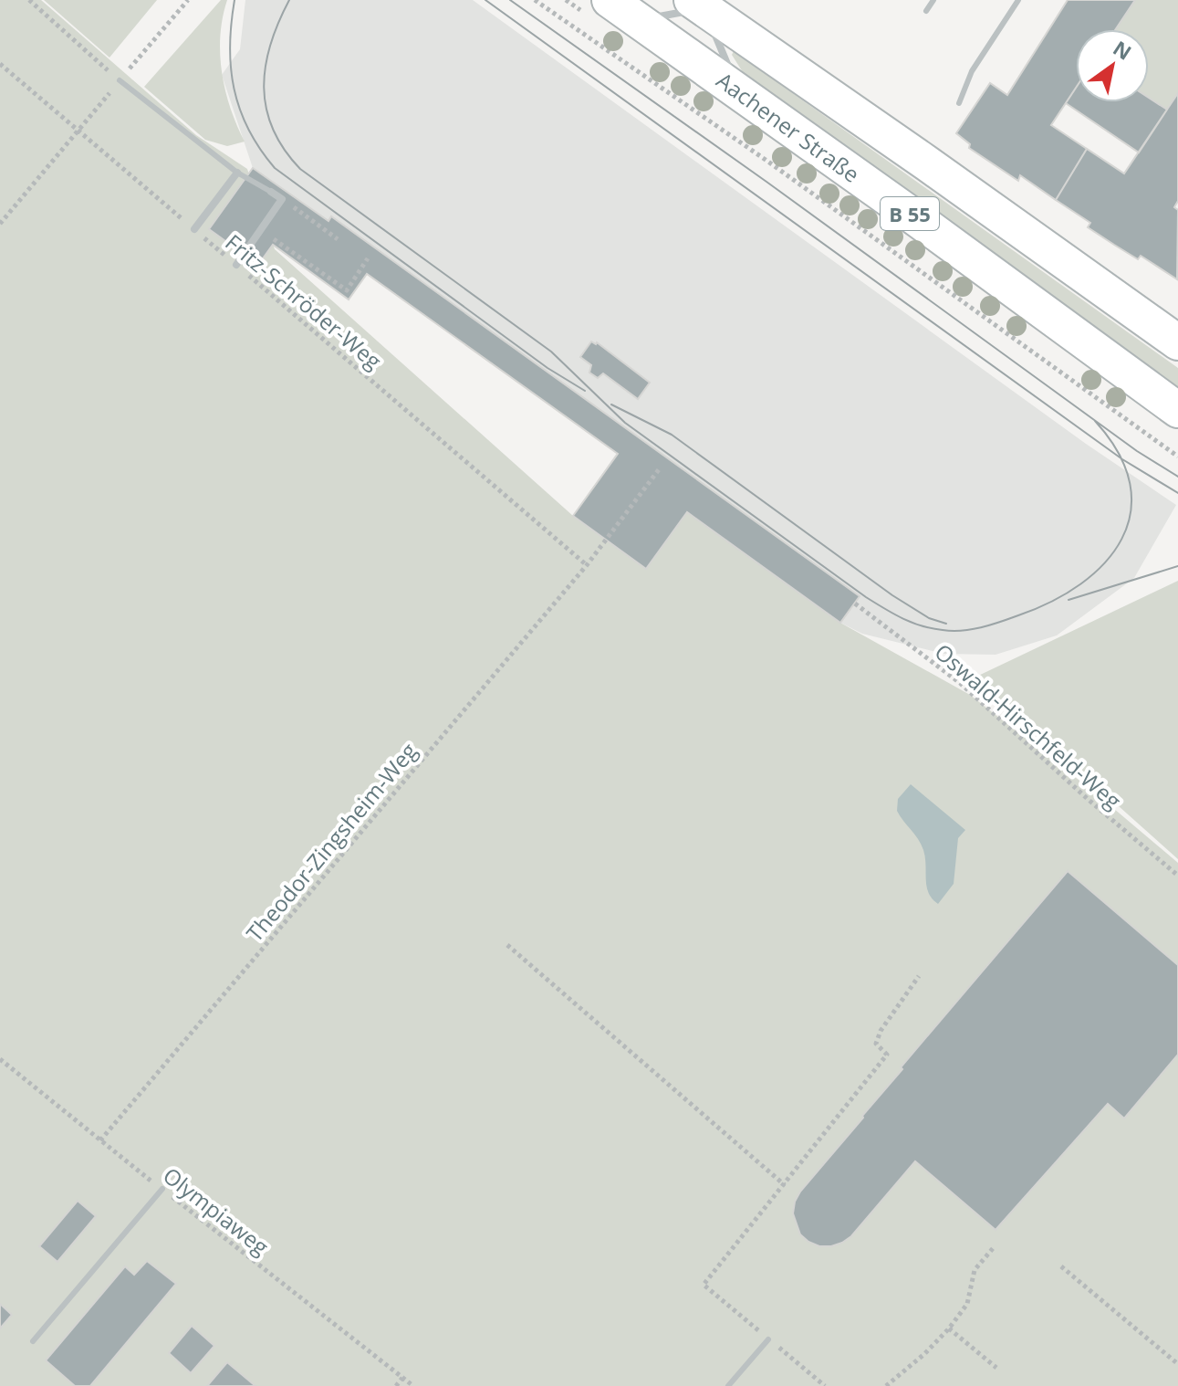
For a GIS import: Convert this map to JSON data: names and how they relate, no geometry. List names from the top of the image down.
{
  "streets": {
    "main road": ["Aachener Straße", "B 55"],
    "path": [
      "Fritz-Schröder-Weg",
      "Oswald-Hirschfeld-Weg",
      "Theodor-Zingsheim-Weg",
      "Olympiaweg"
    ]
  },
  "crossings": [
    ["Fritz-Schröder-Weg", "Theodor-Zingsheim-Weg"],
    ["Theodor-Zingsheim-Weg", "Olympiaweg"]
  ],
  "north": "top right"
}
